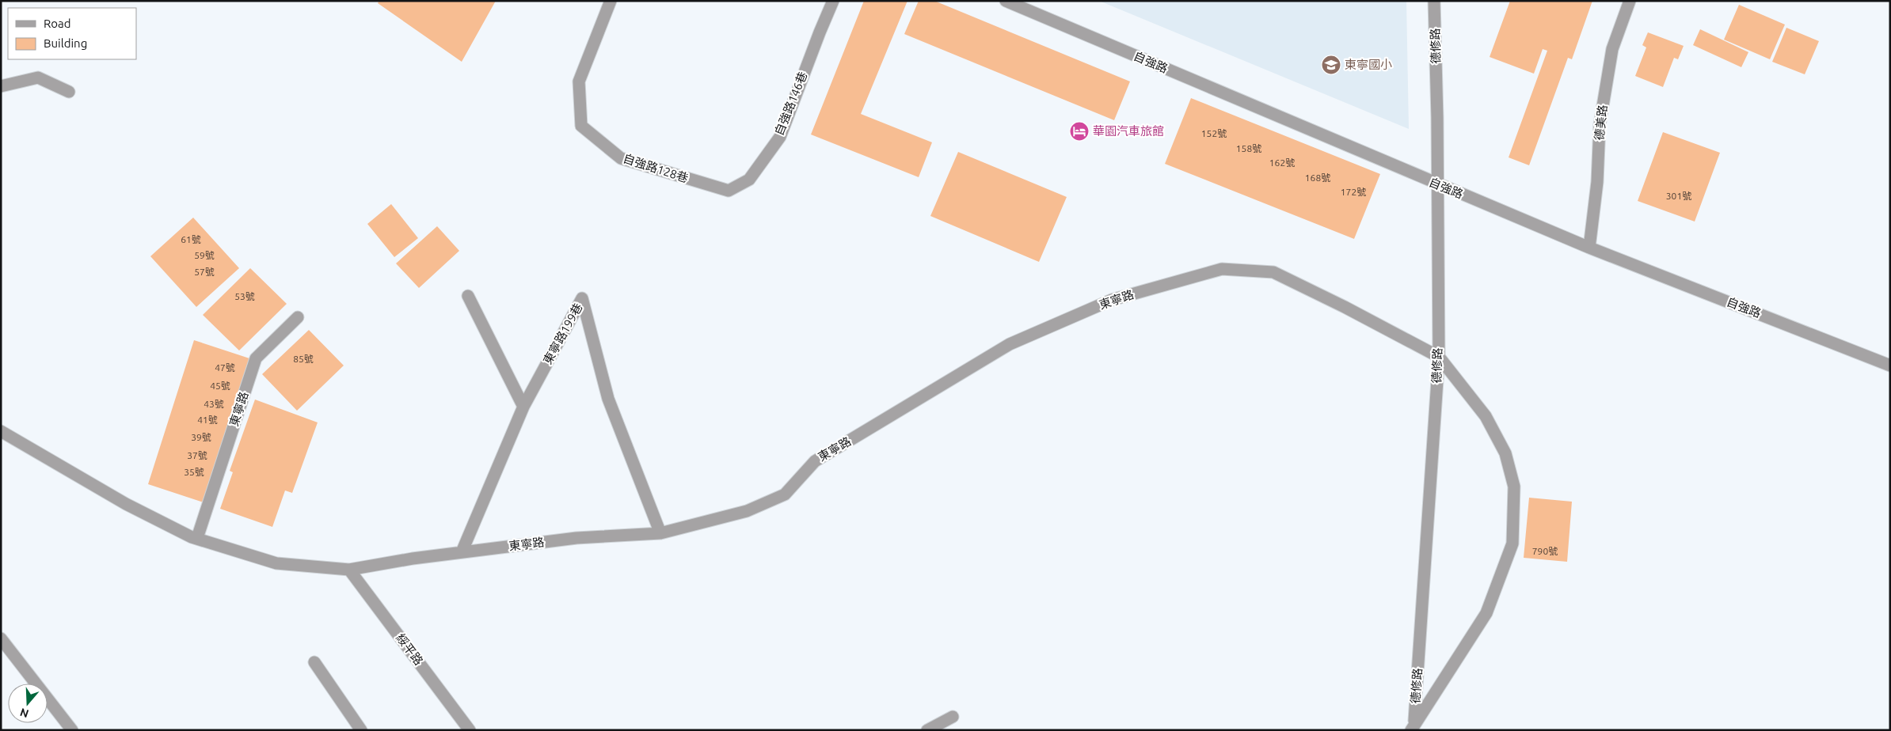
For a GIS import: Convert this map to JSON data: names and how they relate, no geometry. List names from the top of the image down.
{
  "streets": {
    "street": [
      "德修路",
      "自強路",
      "自強路146巷",
      "德美路",
      "自強路128巷",
      "東寧路",
      "東寧路199巷",
      "綏平路"
    ]
  },
  "crossings": [
    ["德修路", "自強路"],
    ["德修路", "東寧路"],
    ["自強路", "德美路"],
    ["自強路146巷", "自強路128巷"],
    ["東寧路", "東寧路199巷"],
    ["東寧路", "綏平路"]
  ],
  "places": {
    "school or university": ["東寧國小"],
    "hotel": ["華園汽車旅館"]
  },
  "house_numbers": [
    "152號",
    "158號",
    "162號",
    "168號",
    "172號",
    "301號",
    "61號",
    "59號",
    "57號",
    "53號",
    "85號",
    "47號",
    "45號",
    "43號",
    "41號",
    "39號",
    "37號",
    "35號",
    "790號"
  ],
  "legend": ["Road", "Building"],
  "north": "bottom"
}
